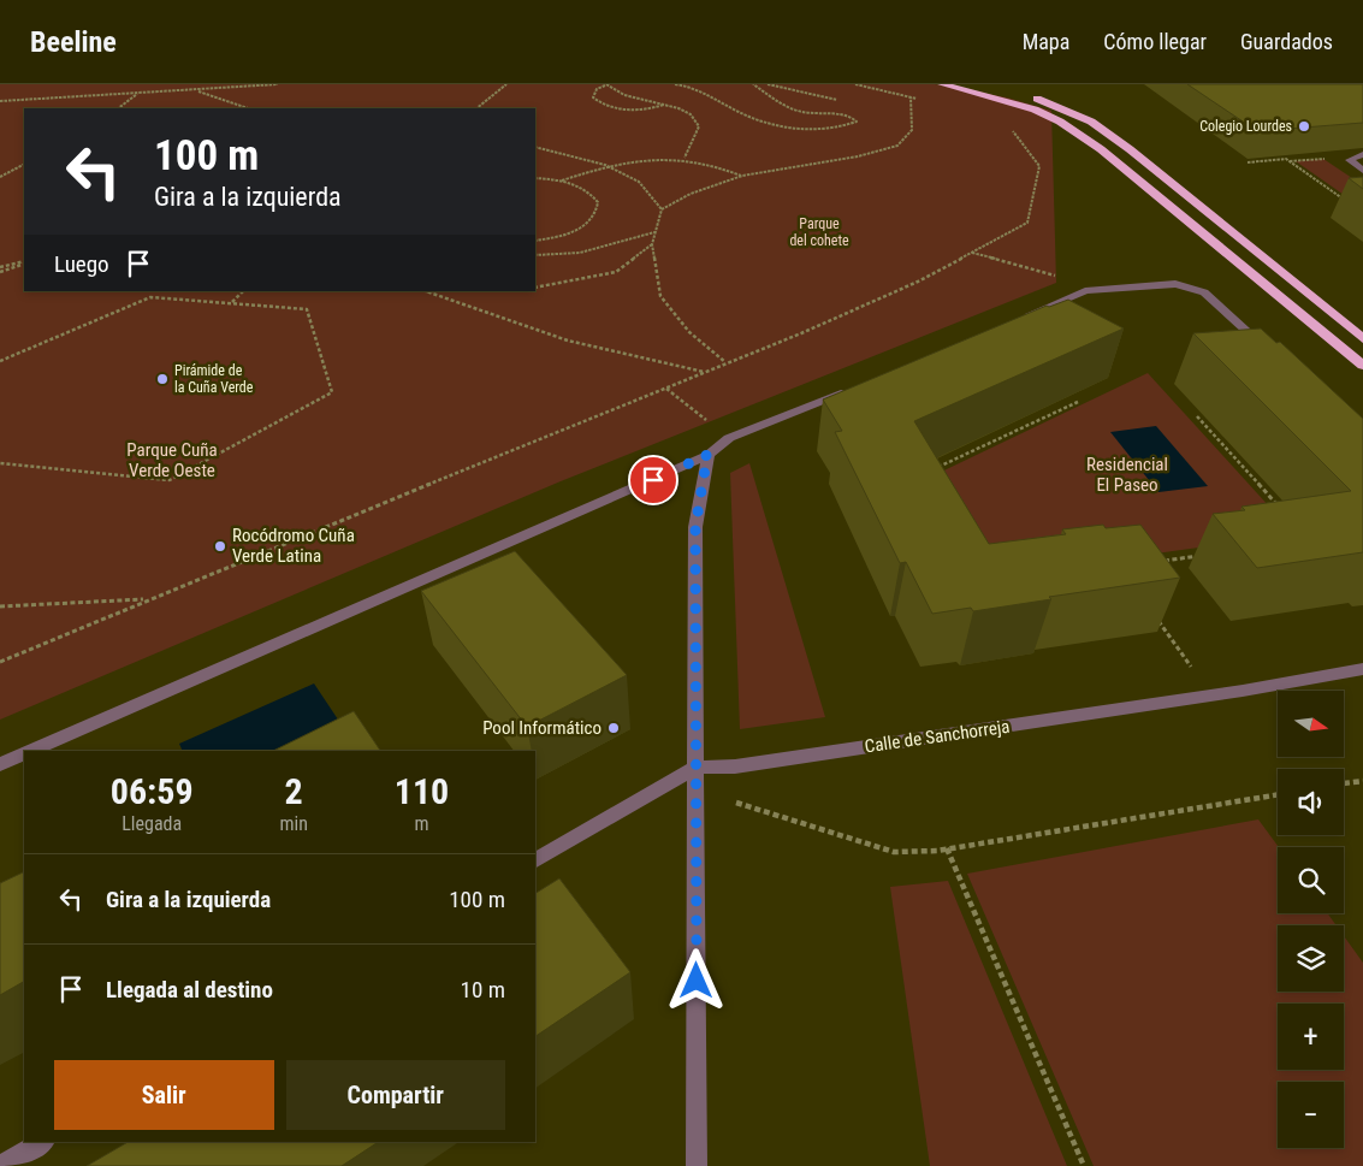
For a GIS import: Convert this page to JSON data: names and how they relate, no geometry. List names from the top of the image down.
{
  "streets": {
    "street": ["Calle de Sanchorreja"]
  },
  "parks": ["Parque del cohete", "Parque Cuña Verde Oeste", "Residencial El Paseo"],
  "places": [
    "Colegio Lourdes",
    "Pirámide de la Cuña Verde",
    "Rocódromo Cuña Verde Latina",
    "Pool Informático"
  ],
  "north": "right",
  "page": {
    "header": "Beeline",
    "nav": ["Mapa", "Cómo llegar", "Guardados"],
    "turn": ["100 m", "Gira a la izquierda"],
    "then": "Luego",
    "map_buttons": ["+", "−"],
    "eta": [
      "06:59",
      "Llegada",
      "2",
      "min",
      "110",
      "m"
    ],
    "list": [
      {
        "name": "Gira a la izquierda",
        "value": "100 m"
      },
      {
        "name": "Llegada al destino",
        "value": "10 m"
      }
    ],
    "buttons": ["Salir", "Compartir"]
  }
}
